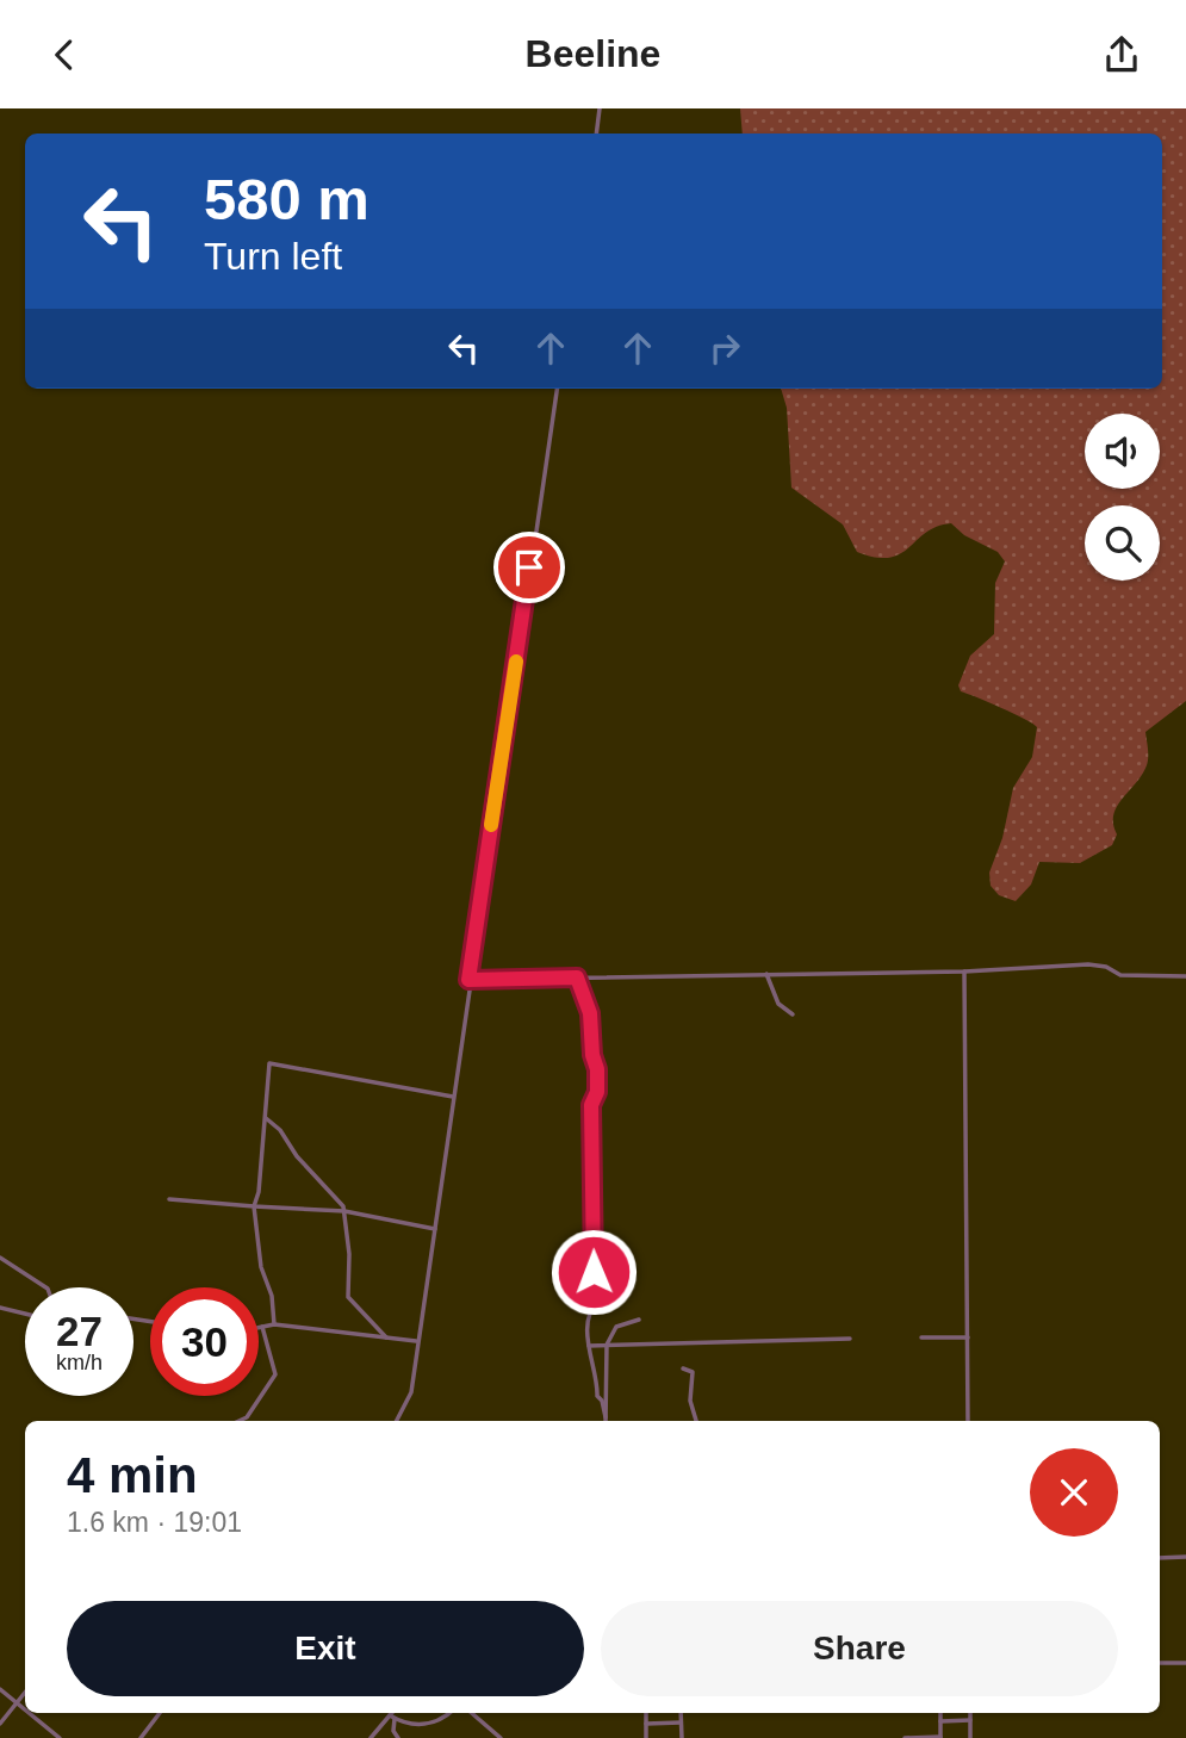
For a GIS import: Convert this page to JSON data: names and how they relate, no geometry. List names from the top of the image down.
{
  "page": {
    "header": "Beeline",
    "turn": ["580 m", "Turn left"],
    "speed": "27 km/h",
    "limit": "30",
    "heading": ["4 min", "1.6 km · 19:01"],
    "buttons": ["Exit", "Share"]
  }
}
